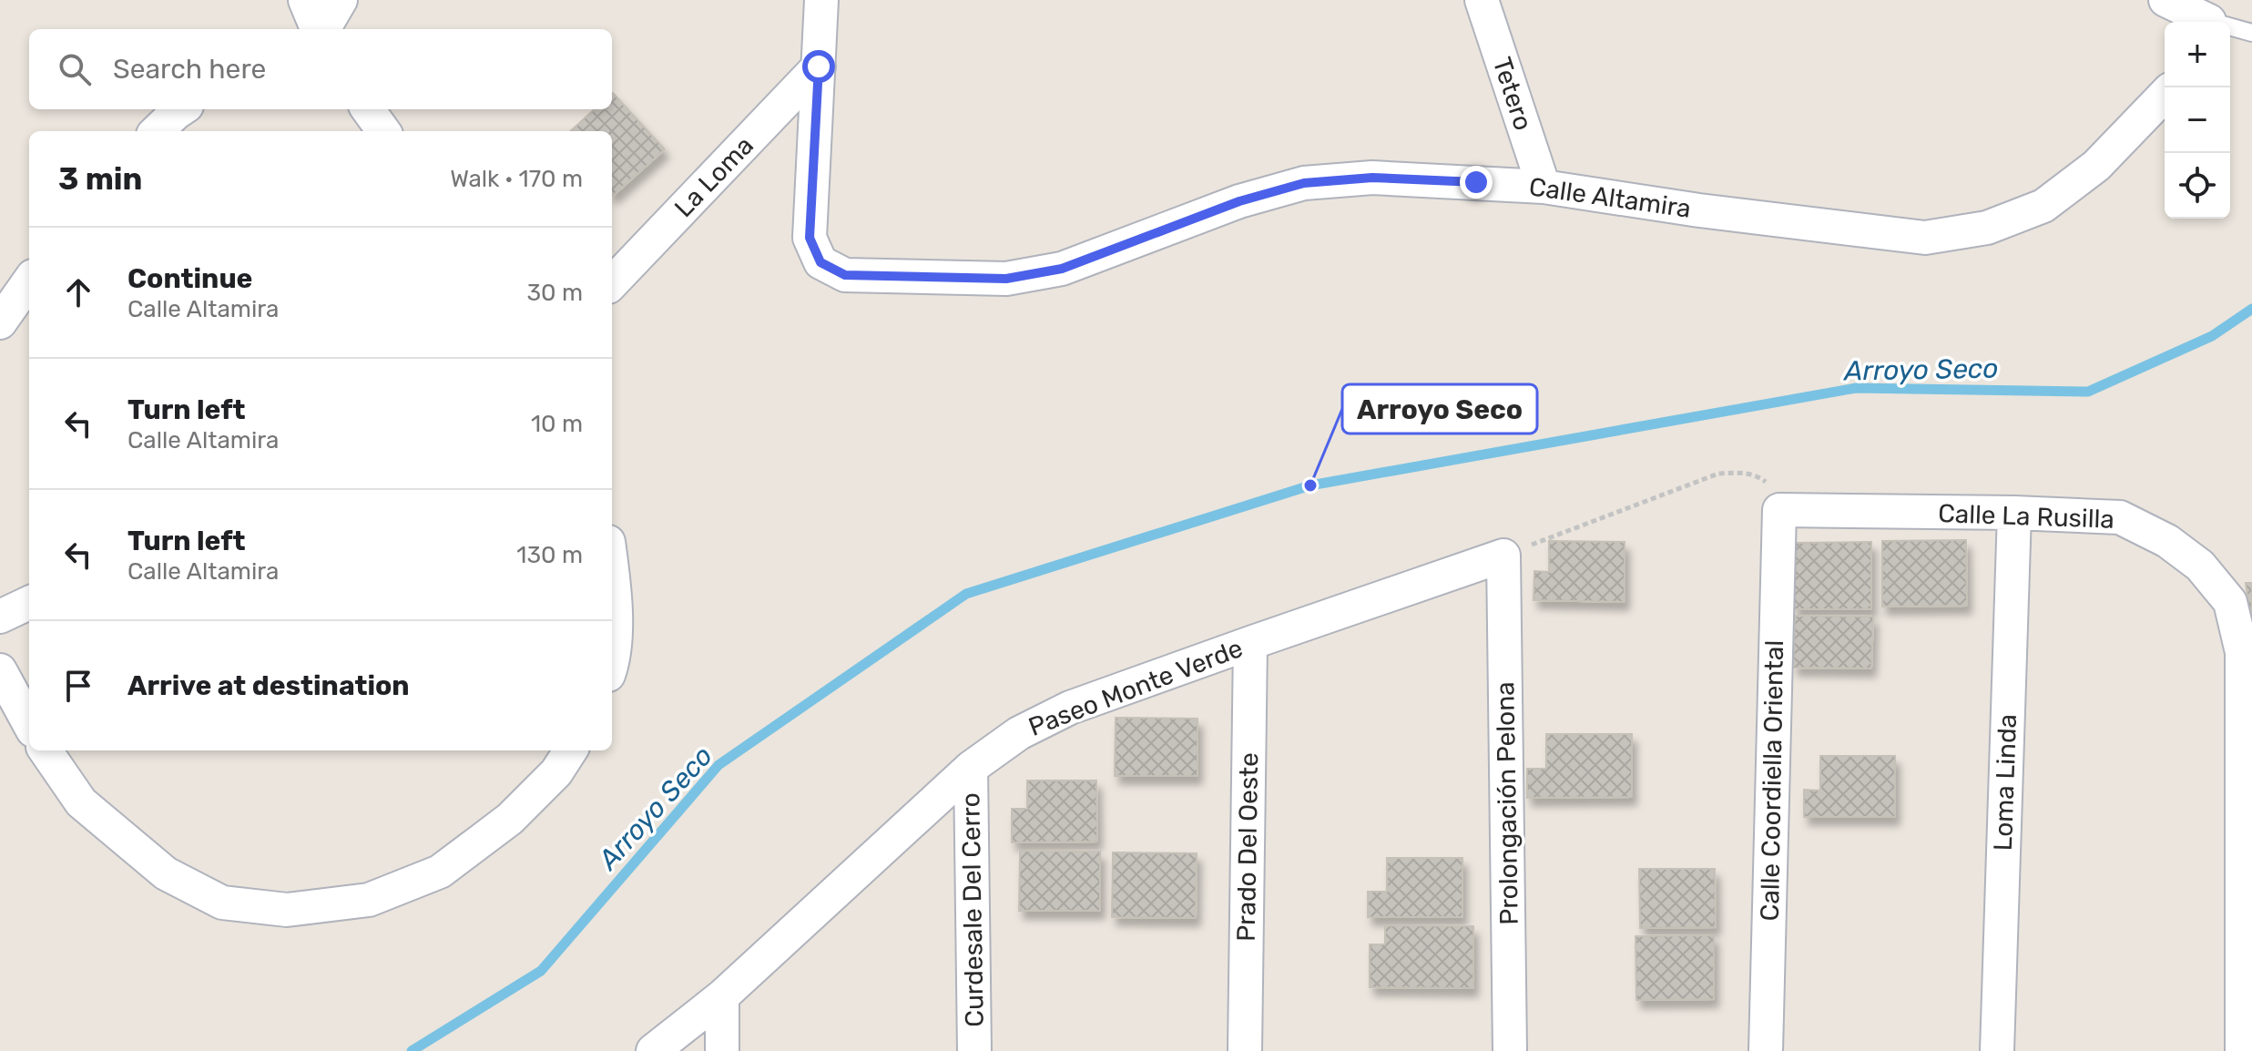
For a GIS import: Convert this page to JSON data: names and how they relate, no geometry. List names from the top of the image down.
{
  "streets": {
    "street": [
      "Tetero",
      "La Loma",
      "Calle Altamira",
      "Calle La Rusilla",
      "Paseo Monte Verde",
      "Calle Coordiella Oriental",
      "Loma Linda",
      "Prolongación Pelona",
      "Prado Del Oeste",
      "Curdesale Del Cerro"
    ]
  },
  "crossings": [
    ["Tetero", "Calle Altamira"],
    ["La Loma", "Calle Altamira"],
    ["Calle La Rusilla", "Calle Coordiella Oriental"],
    ["Calle La Rusilla", "Loma Linda"],
    ["Paseo Monte Verde", "Prolongación Pelona"],
    ["Paseo Monte Verde", "Prado Del Oeste"],
    ["Paseo Monte Verde", "Curdesale Del Cerro"]
  ],
  "water": ["Arroyo Seco"],
  "places": ["Arroyo Seco"],
  "page": {
    "map_buttons": ["+", "−"],
    "search": "Search here",
    "heading": ["3 min", "Walk · 170 m"],
    "list": [
      ["Continue", "Calle Altamira", "30 m"],
      ["Turn left", "Calle Altamira", "10 m"],
      ["Turn left", "Calle Altamira", "130 m"],
      "Arrive at destination"
    ]
  }
}
